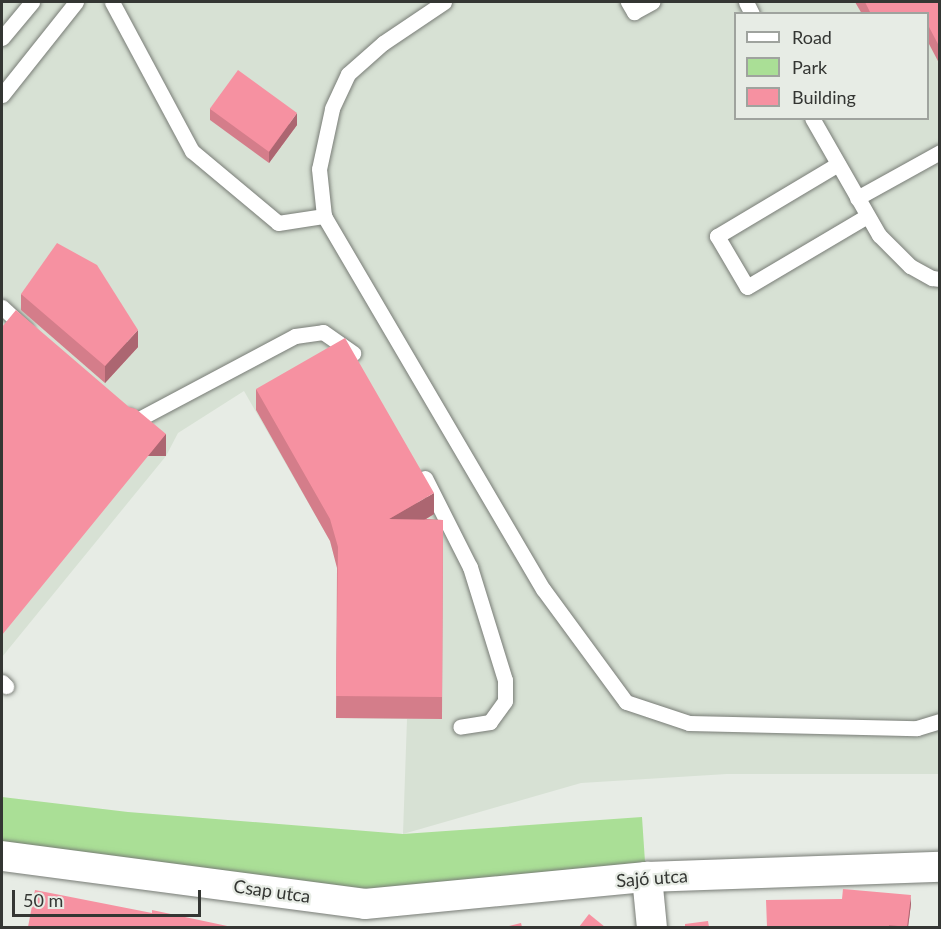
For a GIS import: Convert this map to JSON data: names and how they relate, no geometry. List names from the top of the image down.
{
  "streets": {
    "street": ["Sajó utca", "Csap utca"]
  },
  "crossings": [
    ["Sajó utca", "Csap utca"]
  ],
  "legend": ["Road", "Park", "Building"],
  "scale_bar": "50 m"
}
